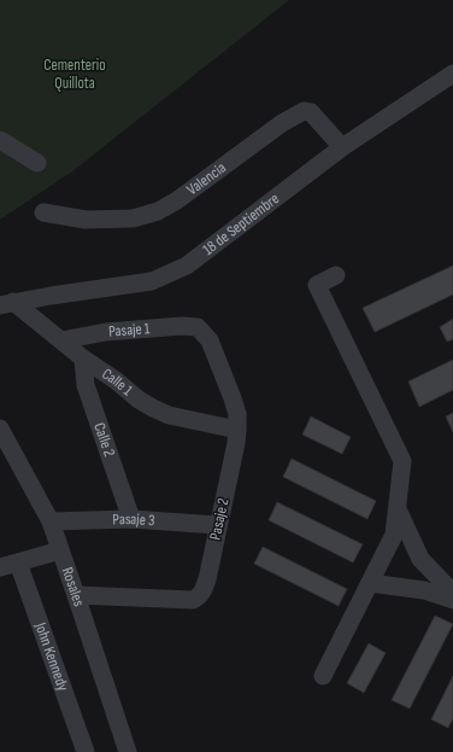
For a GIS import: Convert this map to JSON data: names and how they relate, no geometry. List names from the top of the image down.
{
  "streets": {
    "street": [
      "Valencia",
      "18 de Septiembre",
      "Pasaje 1",
      "Calle 1",
      "Calle 2",
      "Pasaje 2",
      "Pasaje 3",
      "Rosales",
      "John Kennedy"
    ]
  },
  "crossings": [
    ["Valencia", "18 de Septiembre"],
    ["18 de Septiembre", "Calle 1"],
    ["Pasaje 1", "Calle 1"],
    ["Pasaje 1", "Pasaje 2"],
    ["Calle 1", "Calle 2"],
    ["Calle 1", "Pasaje 2"],
    ["Calle 2", "Pasaje 3"],
    ["Pasaje 2", "Pasaje 3"],
    ["Pasaje 2", "Rosales"],
    ["Pasaje 3", "Rosales"]
  ],
  "parks": ["Cementerio Quillota"]
}
